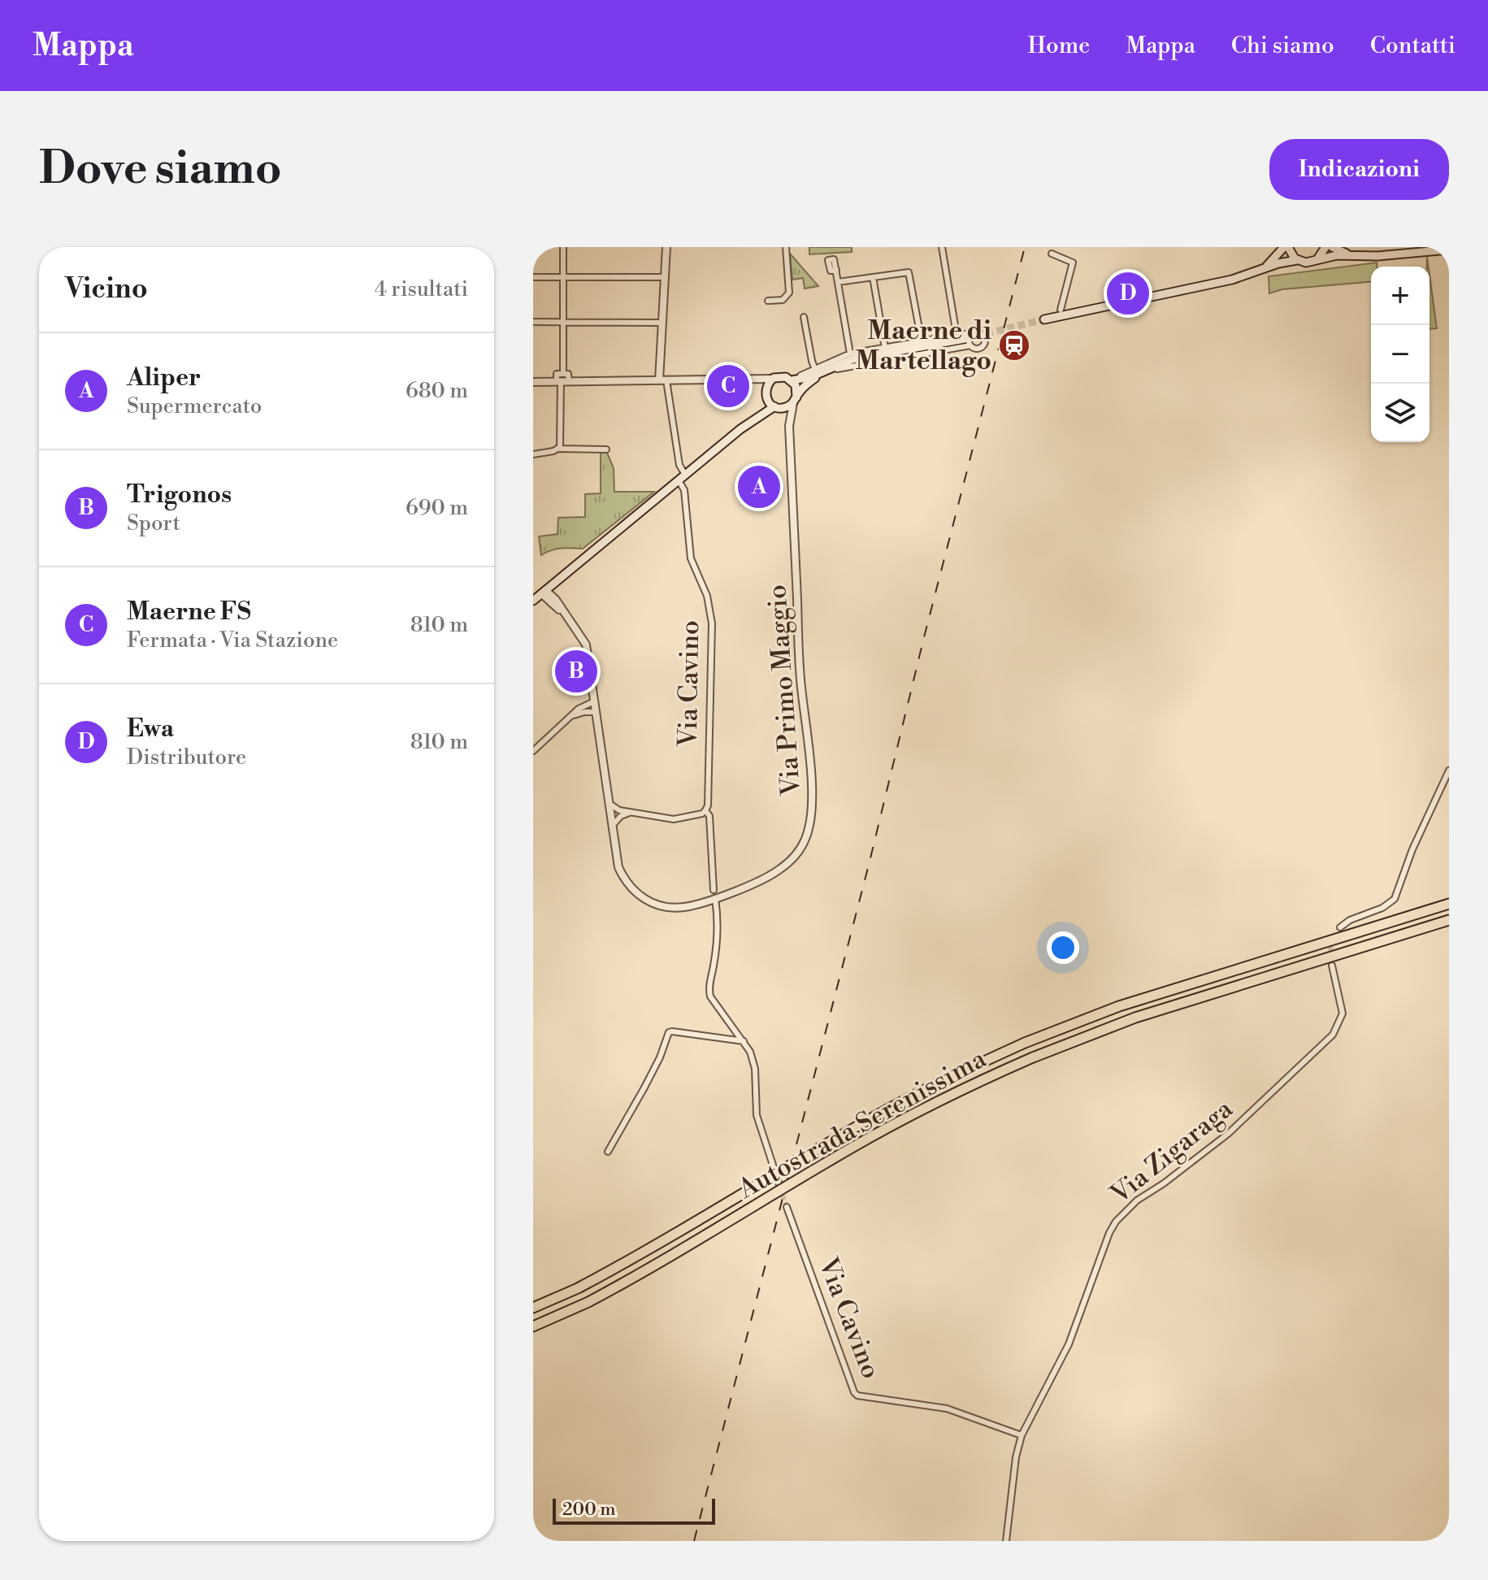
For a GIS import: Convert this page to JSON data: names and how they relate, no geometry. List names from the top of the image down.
{
  "streets": {
    "highway": ["Autostrada Serenissima"],
    "street": ["Via Cavino", "Via Primo Maggio", "Via Zigaraga"]
  },
  "crossings": [
    ["Via Cavino", "Via Primo Maggio"],
    ["Via Cavino", "Via Zigaraga"]
  ],
  "places": {
    "station": ["Maerne di Martellago"]
  },
  "scale_bar": "200 m",
  "page": {
    "header": "Mappa",
    "nav": [
      "Home",
      "Mappa",
      "Chi siamo",
      "Contatti"
    ],
    "buttons": "Indicazioni",
    "title": "Dove siamo",
    "heading": ["Vicino", "4 risultati"],
    "map_buttons": ["+", "−"],
    "pins": [
      "D",
      "C",
      "A",
      "B"
    ],
    "list": [
      {
        "mark": "A",
        "name": "Aliper",
        "note": "Supermercato",
        "value": "680 m"
      },
      {
        "mark": "B",
        "name": "Trigonos",
        "note": "Sport",
        "value": "690 m"
      },
      {
        "mark": "C",
        "name": "Maerne FS",
        "note": "Fermata · Via Stazione",
        "value": "810 m"
      },
      {
        "mark": "D",
        "name": "Ewa",
        "note": "Distributore",
        "value": "810 m"
      }
    ],
    "scale": "200 m"
  }
}
